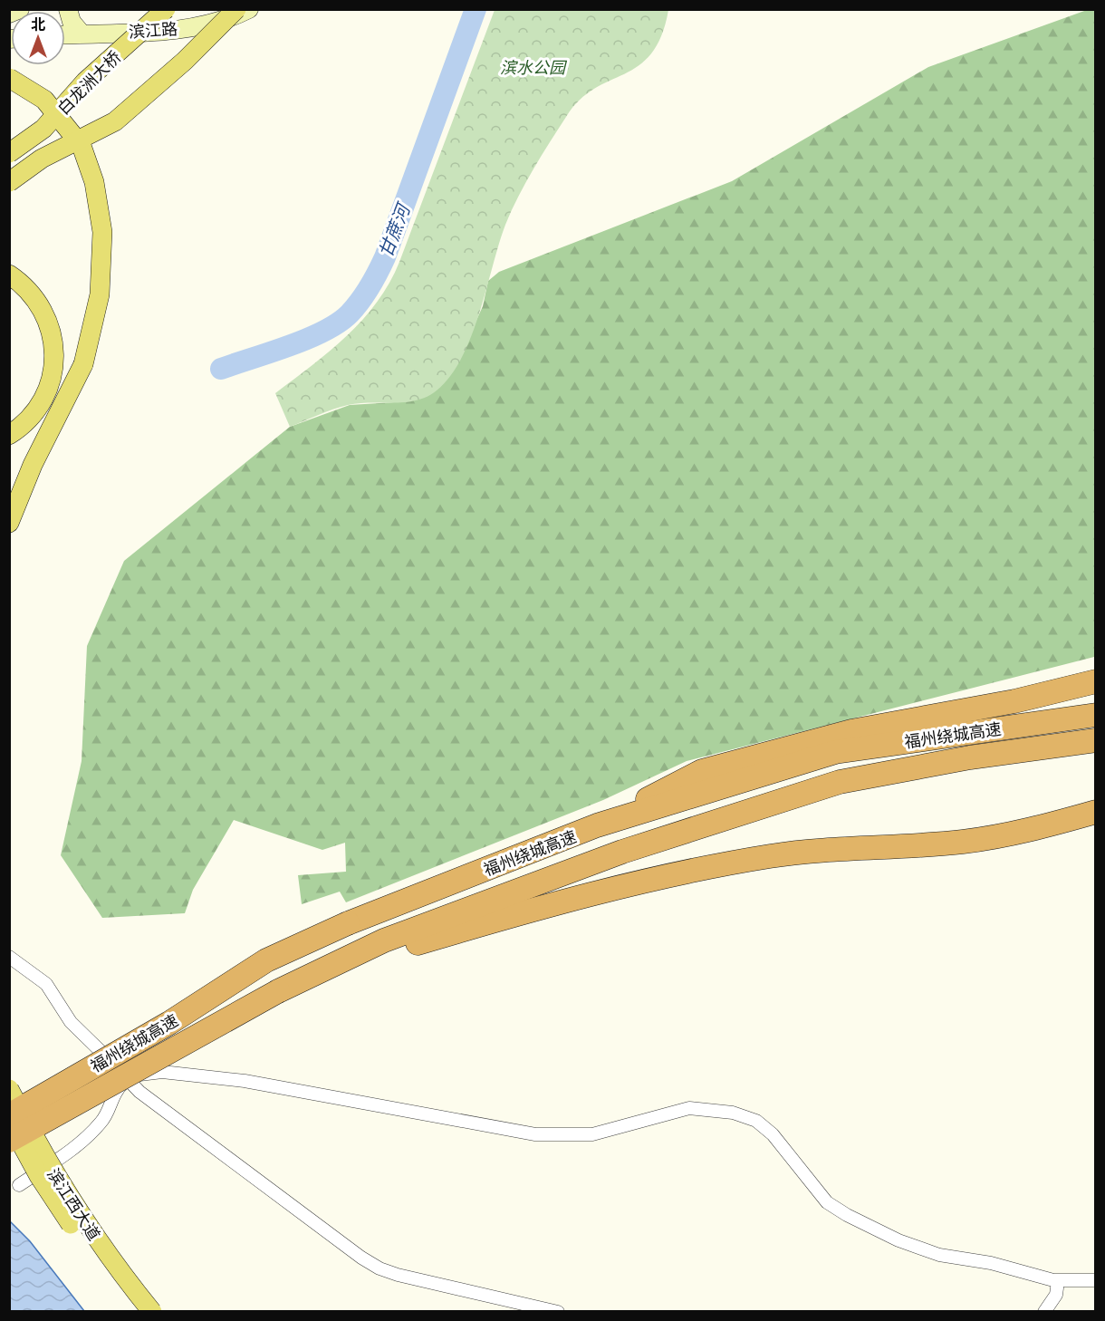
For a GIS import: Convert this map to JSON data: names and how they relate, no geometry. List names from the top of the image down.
{
  "streets": {
    "highway": ["福州绕城高速"],
    "main road": ["滨江路", "白龙洲大桥", "滨江西大道"]
  },
  "water": ["甘蔗河"],
  "parks": ["滨水公园"],
  "north": "top"
}
